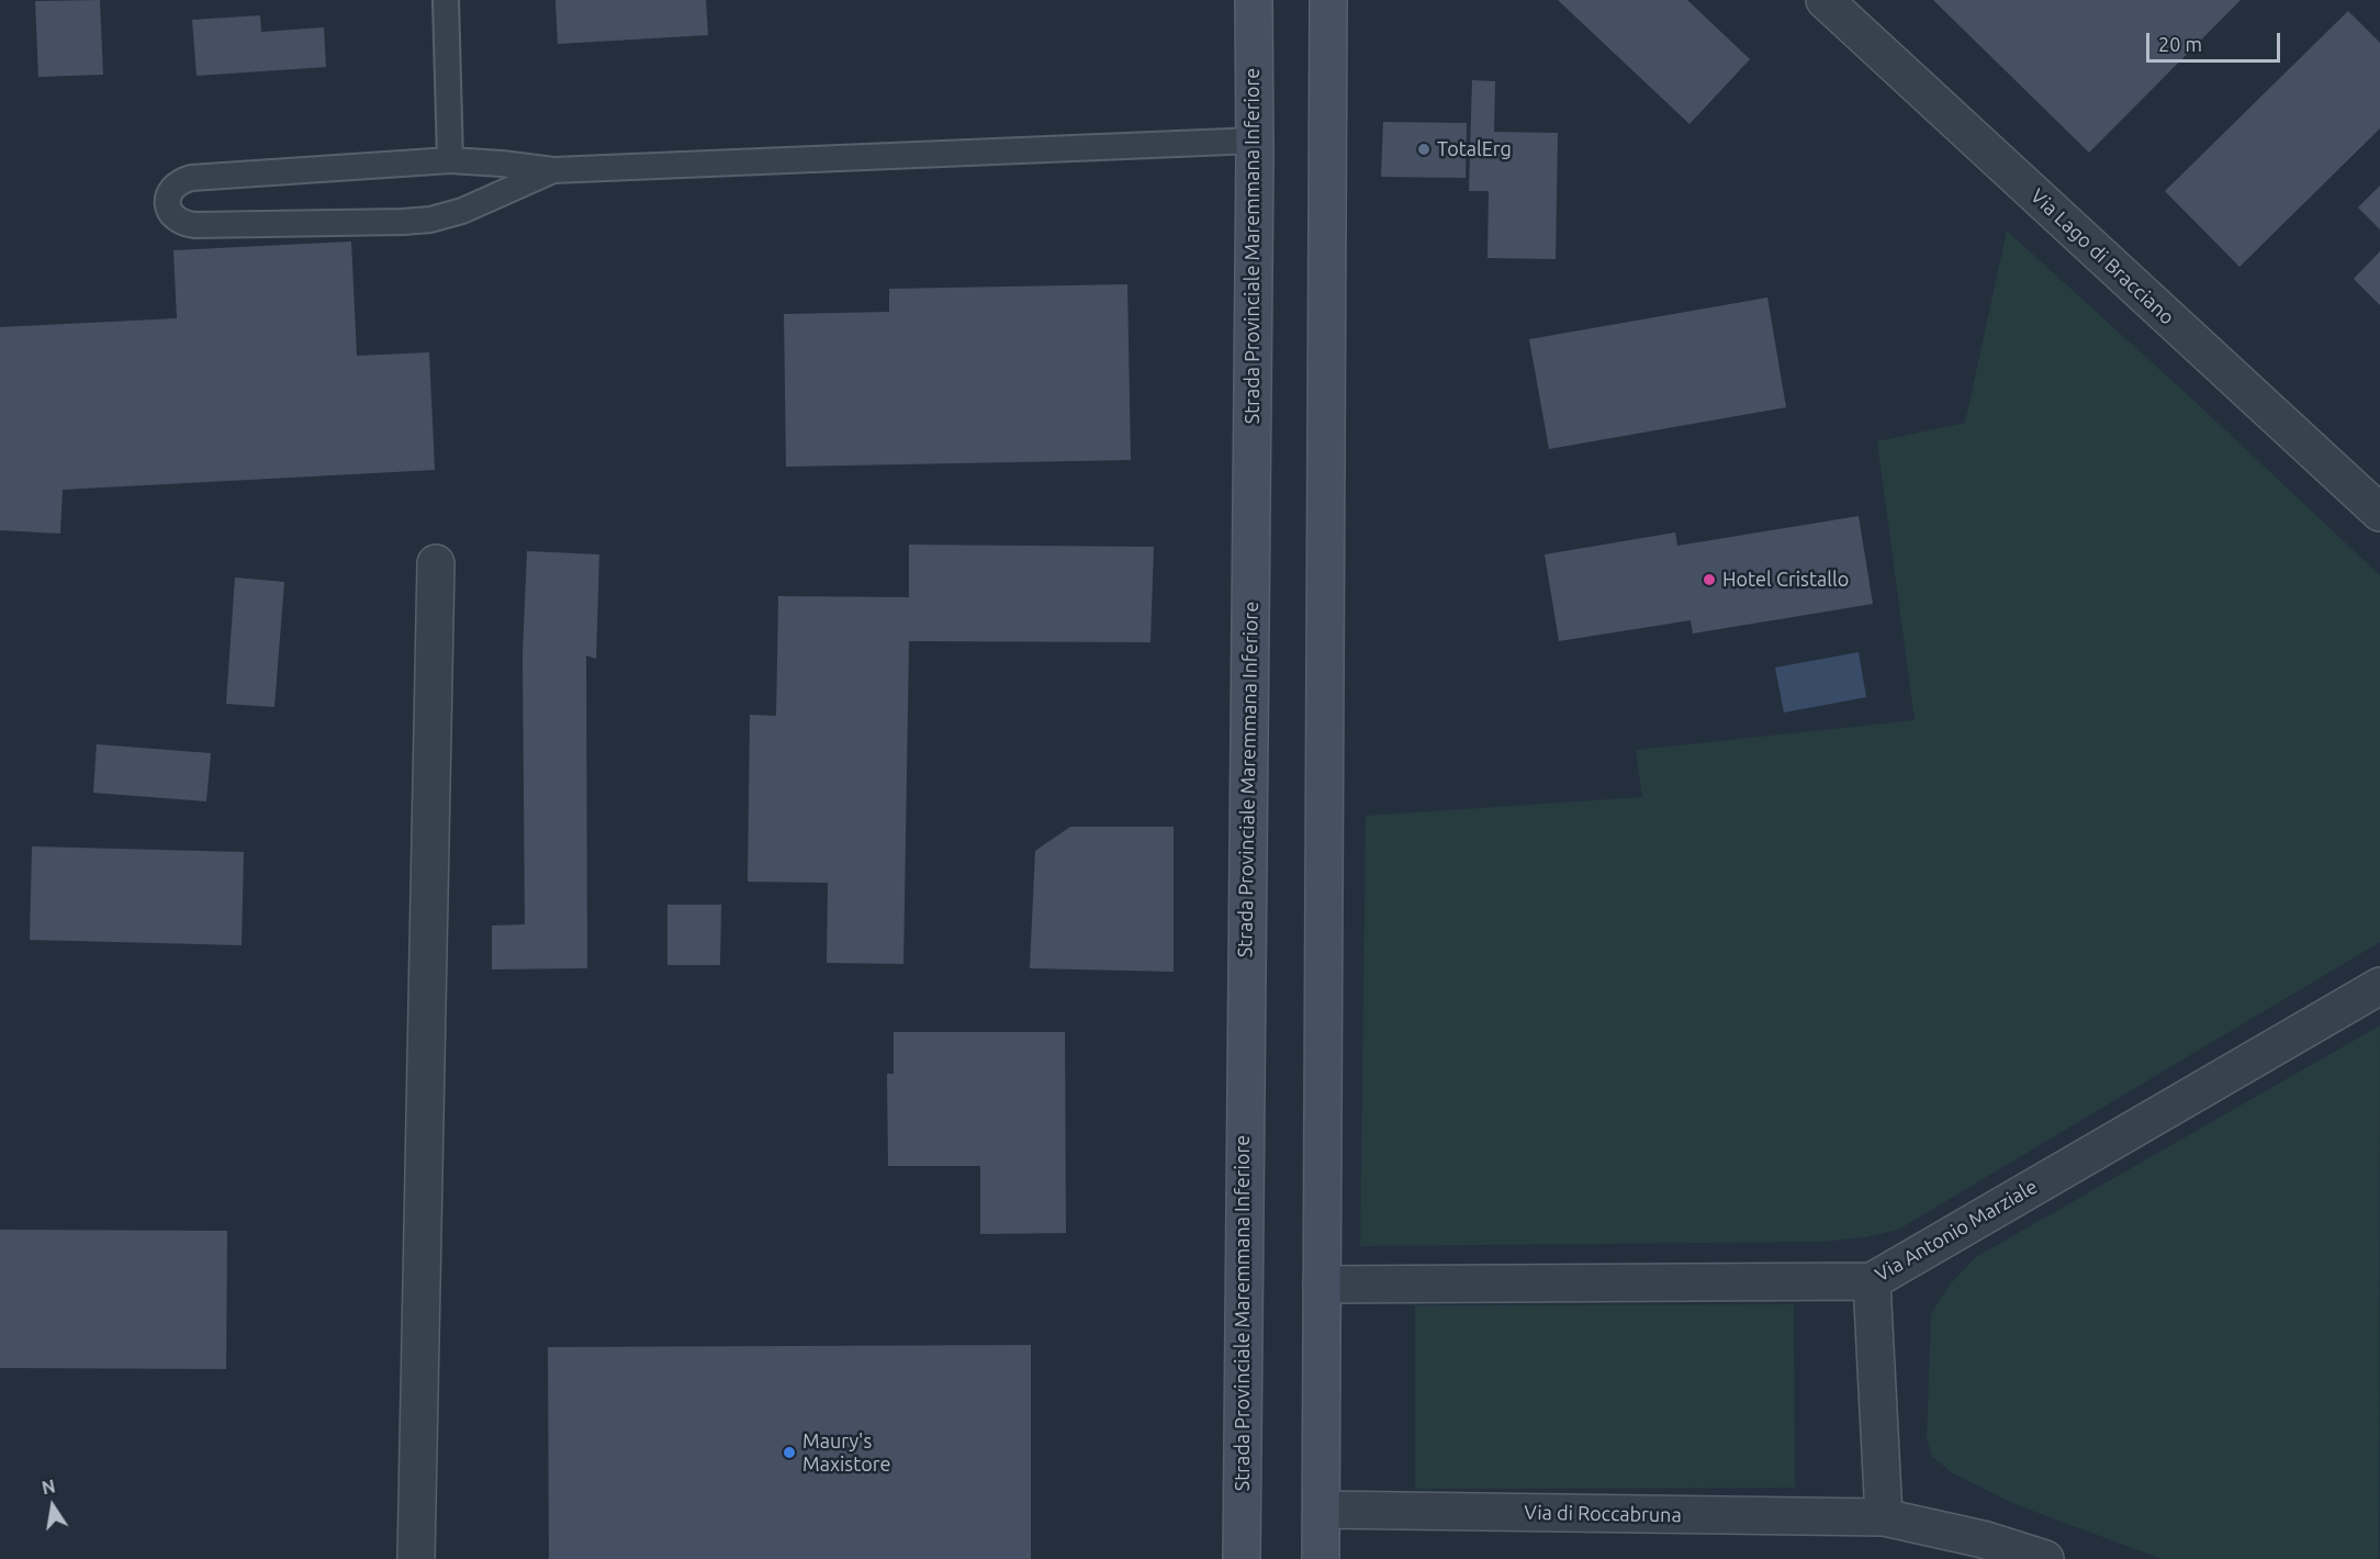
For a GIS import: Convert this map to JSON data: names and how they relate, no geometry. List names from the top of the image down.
{
  "streets": {
    "main road": ["Strada Provinciale Maremmana Inferiore"],
    "street": ["Via Lago di Bracciano", "Via Antonio Marziale", "Via di Roccabruna"]
  },
  "places": ["TotalErg", "Hotel Cristallo", "Maury's Maxistore"],
  "scale_bar": "20 m",
  "north": "top"
}
